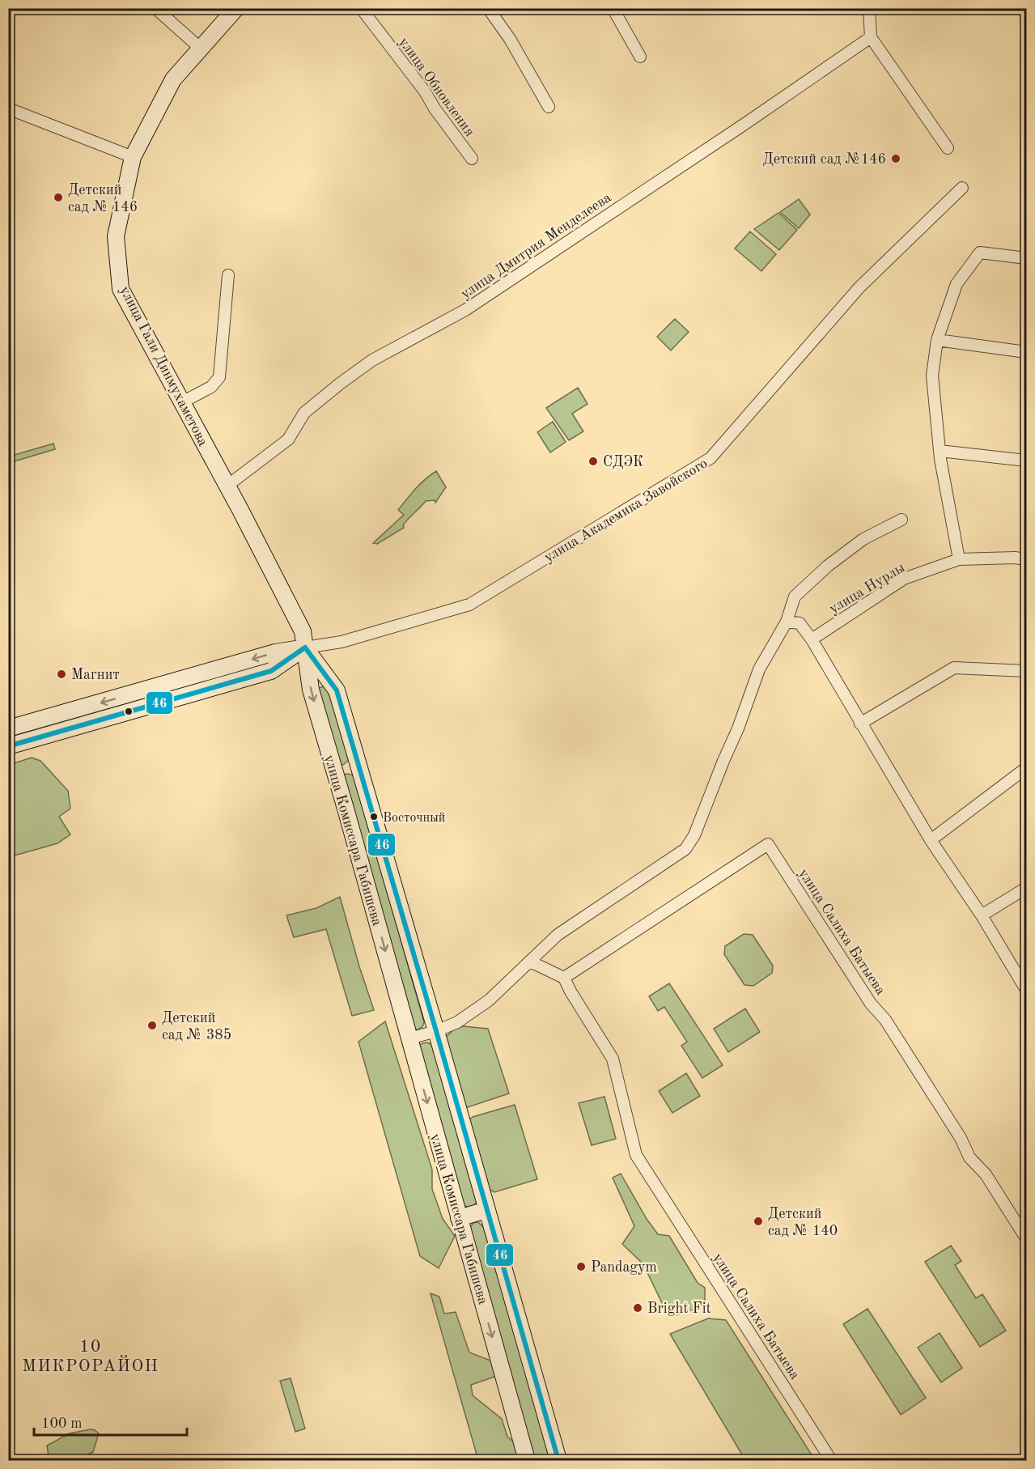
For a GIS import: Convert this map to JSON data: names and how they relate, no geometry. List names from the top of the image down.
{
  "streets": {
    "street": [
      "улица Обновления",
      "улица Дмитрия Менделеева",
      "улица Гали Динмухаметова",
      "улица Академика Завойского",
      "улица Нурлы",
      "улица Комиссара Габишева",
      "улица Салиха Батыева"
    ]
  },
  "crossings": [
    ["улица Дмитрия Менделеева", "улица Гали Динмухаметова"],
    ["улица Гали Динмухаметова", "улица Академика Завойского"],
    ["улица Гали Динмухаметова", "улица Комиссара Габишева"],
    ["улица Академика Завойского", "улица Комиссара Габишева"]
  ],
  "districts": ["10 МИКРОРАЙОН"],
  "places": [
    "Детский сад №146",
    "Детский сад № 146",
    "СДЭК",
    "Магнит",
    "Восточный",
    "Детский сад № 385",
    "Детский сад № 140",
    "Pandagym",
    "Bright Fit"
  ],
  "lines": ["transit line 46"],
  "scale_bar": "100 m"
}
